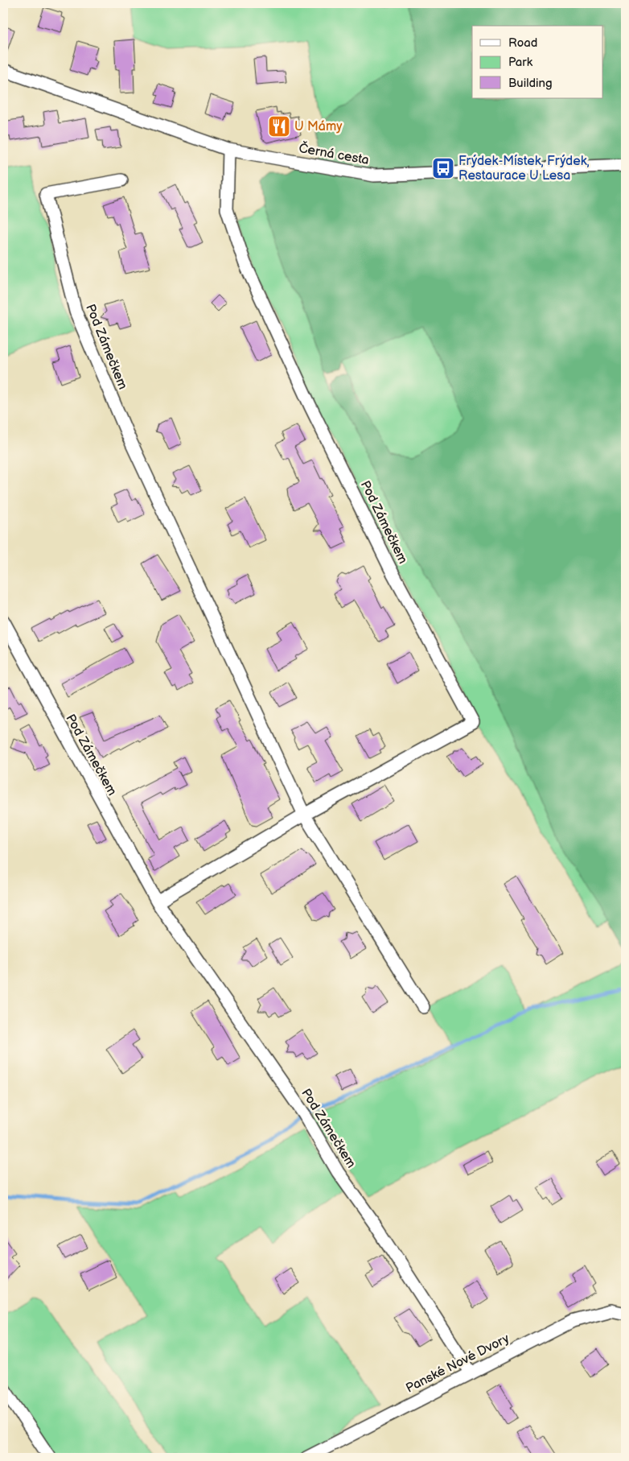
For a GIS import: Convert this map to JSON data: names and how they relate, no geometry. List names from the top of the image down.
{
  "streets": {
    "street": ["Černá cesta", "Pod Zámečkem", "Panské Nové Dvory"]
  },
  "crossings": [
    ["Černá cesta", "Pod Zámečkem"],
    ["Pod Zámečkem", "Panské Nové Dvory"]
  ],
  "places": {
    "restaurant": ["U Mámy"],
    "bus stop": ["Frýdek-Místek, Frýdek, Restaurace U Lesa"]
  },
  "legend": ["Road", "Park", "Building"]
}
